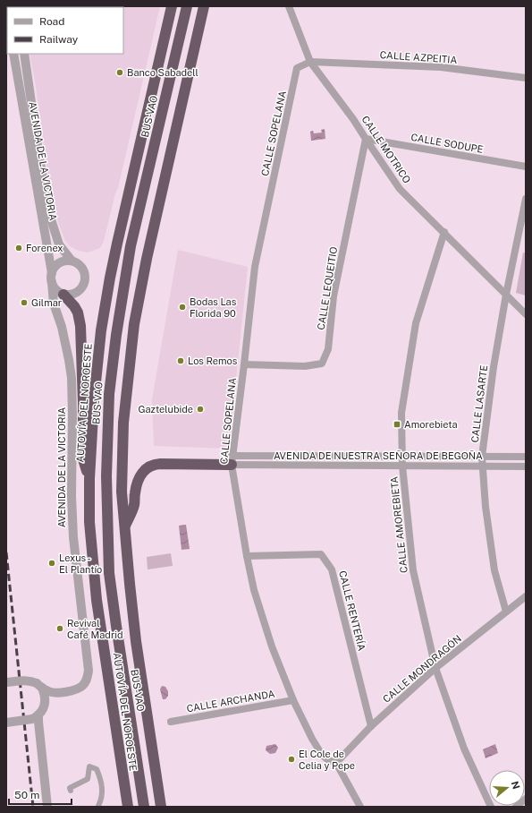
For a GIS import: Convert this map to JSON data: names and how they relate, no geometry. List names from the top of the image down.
{
  "streets": {
    "highway": ["BUS-VAO", "AUTOVÍA DEL NOROESTE"],
    "street": [
      "CALLE AZPEITIA",
      "CALLE SOPELANA",
      "CALLE SODUPE",
      "CALLE MOTRICO",
      "AVENIDA DE LA VICTORIA",
      "CALLE LEQUEITIO",
      "CALLE LASARTE",
      "AVENIDA DE NUESTRA SEÑORA DE BEGOÑA",
      "CALLE AMOREBIETA",
      "CALLE RENTERÍA",
      "CALLE MONDRAGÓN",
      "CALLE ARCHANDA"
    ]
  },
  "crossings": [
    ["CALLE AZPEITIA", "CALLE SOPELANA"],
    ["CALLE AZPEITIA", "CALLE MOTRICO"],
    ["CALLE SOPELANA", "CALLE MOTRICO"],
    ["CALLE SOPELANA", "CALLE LEQUEITIO"],
    ["CALLE SOPELANA", "AVENIDA DE NUESTRA SEÑORA DE BEGOÑA"],
    ["CALLE SOPELANA", "CALLE RENTERÍA"],
    ["CALLE SOPELANA", "CALLE MONDRAGÓN"],
    ["CALLE SOPELANA", "CALLE ARCHANDA"],
    ["CALLE SODUPE", "CALLE MOTRICO"],
    ["CALLE SODUPE", "CALLE LEQUEITIO"],
    ["CALLE MOTRICO", "CALLE LEQUEITIO"],
    ["CALLE MOTRICO", "CALLE LASARTE"],
    ["CALLE MOTRICO", "CALLE AMOREBIETA"],
    ["CALLE LASARTE", "AVENIDA DE NUESTRA SEÑORA DE BEGOÑA"],
    ["CALLE LASARTE", "CALLE MONDRAGÓN"],
    ["AVENIDA DE NUESTRA SEÑORA DE BEGOÑA", "CALLE AMOREBIETA"],
    ["CALLE AMOREBIETA", "CALLE MONDRAGÓN"],
    ["CALLE RENTERÍA", "CALLE MONDRAGÓN"]
  ],
  "places": {
    "other": [
      "Banco Sabadell",
      "Forenex",
      "Gilmar",
      "Bodas Las Florida 90",
      "Los Remos",
      "Gaztelubide",
      "Lexus - El Plantío",
      "Revival Café Madrid",
      "El Cole de Celia y Pepe"
    ],
    "transit": ["Amorebieta"]
  },
  "legend": ["Road", "Railway"],
  "scale_bar": "50 m",
  "north": "right"
}
